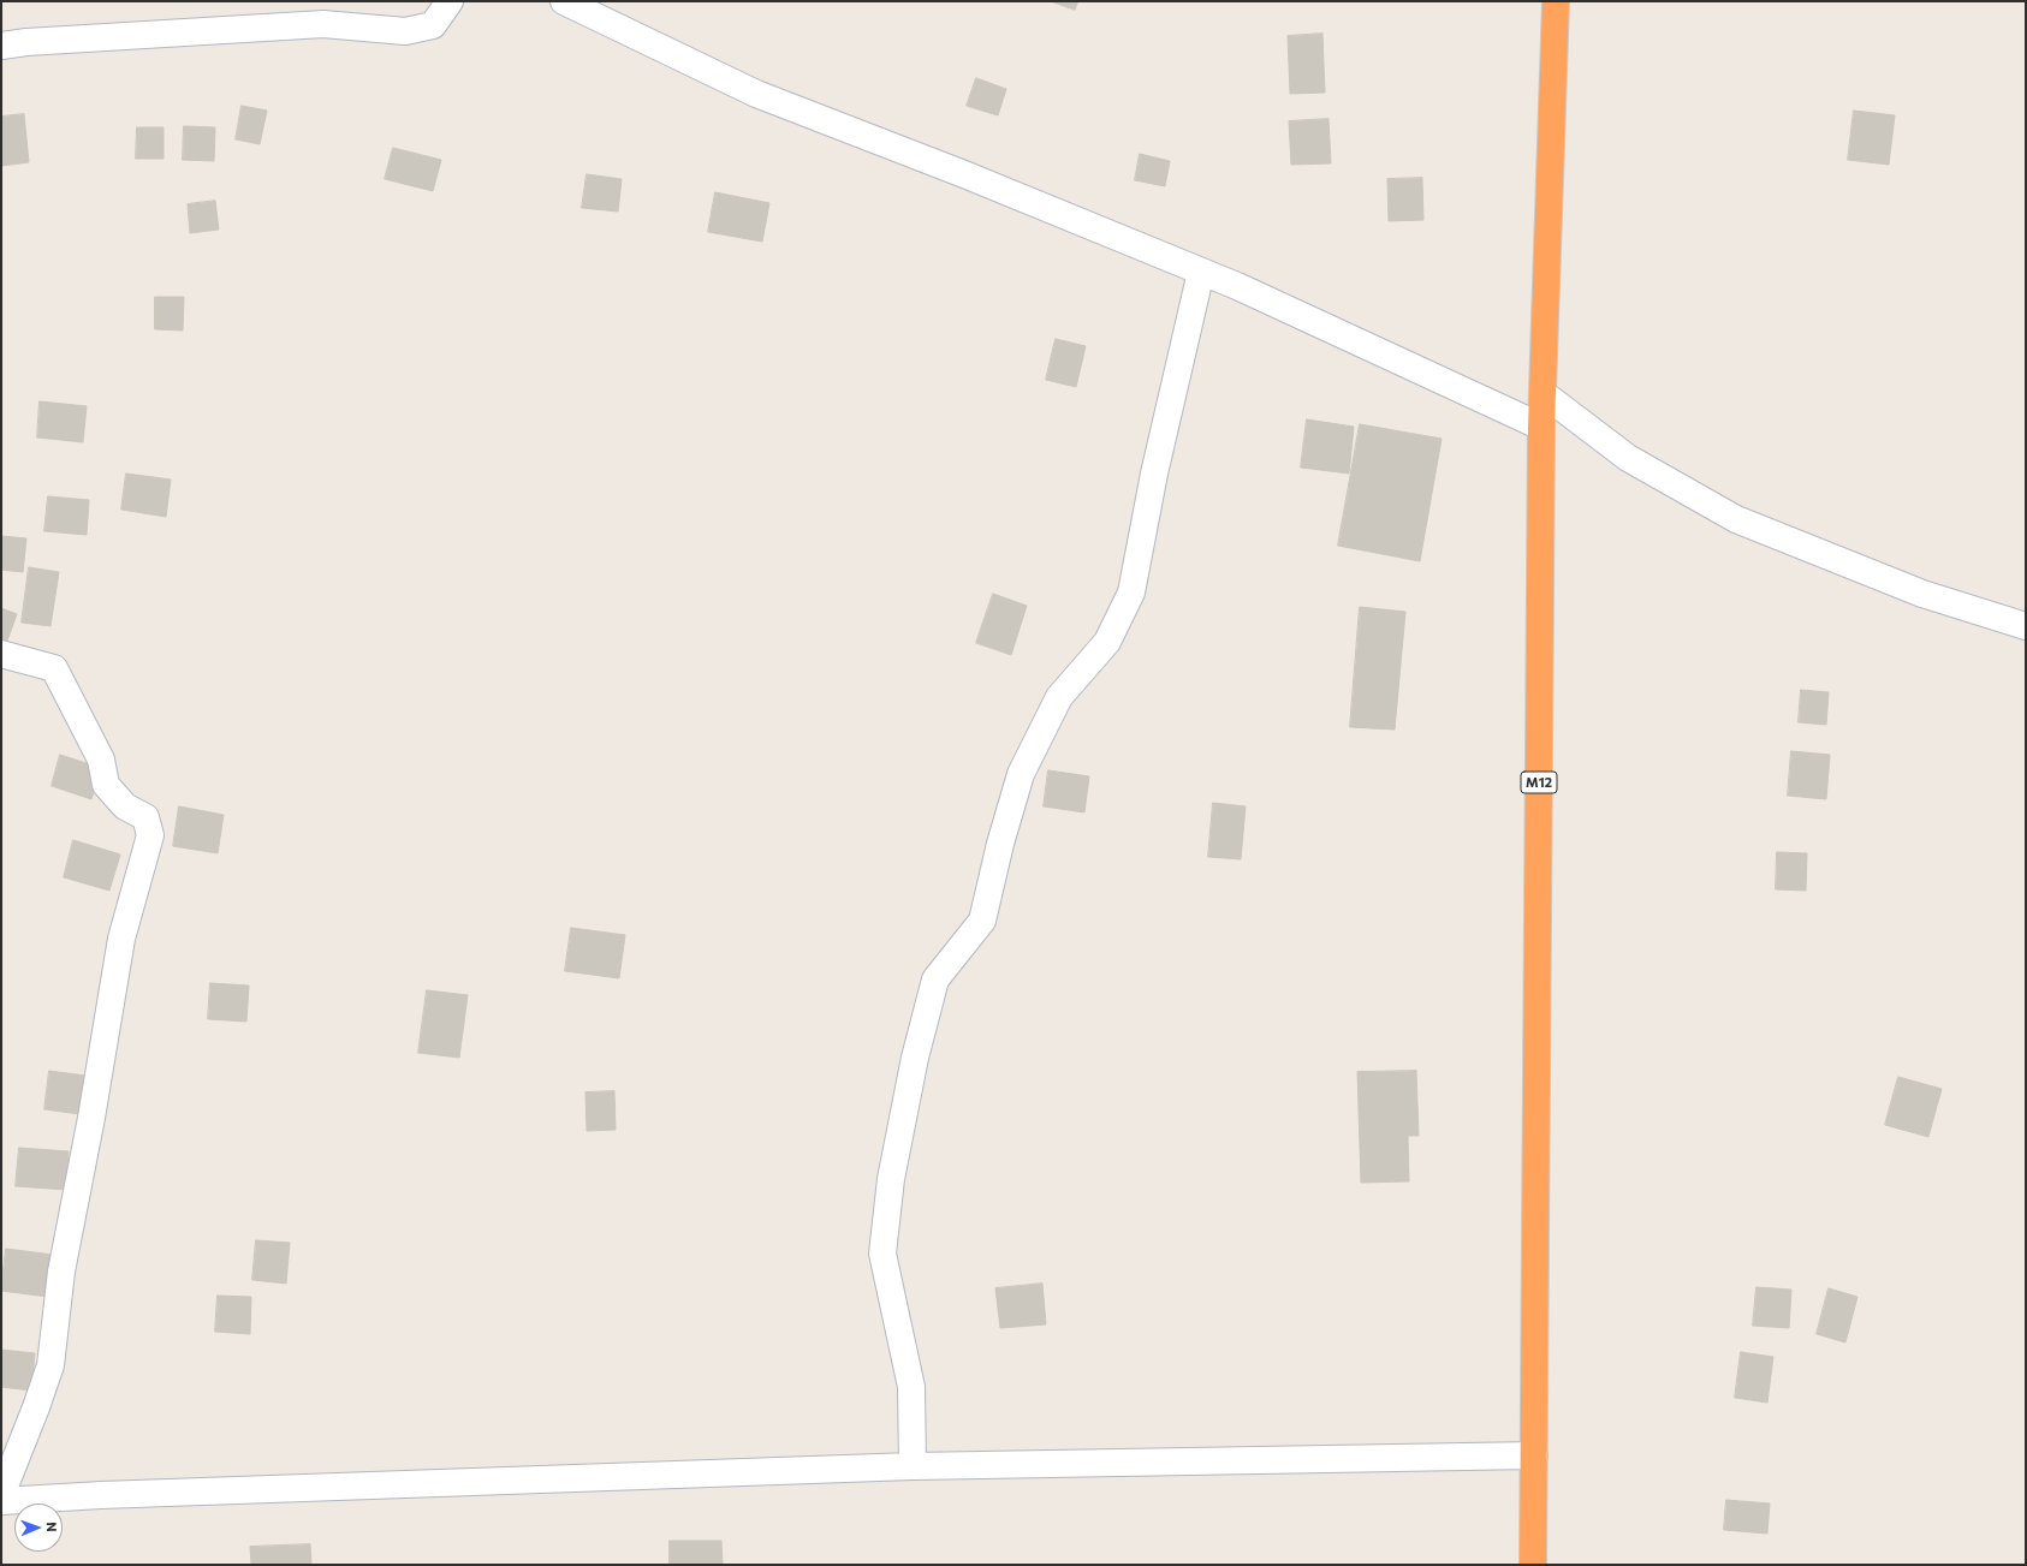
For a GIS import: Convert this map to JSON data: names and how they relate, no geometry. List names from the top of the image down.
{
  "streets": {
    "highway": ["M12"]
  },
  "north": "right"
}
